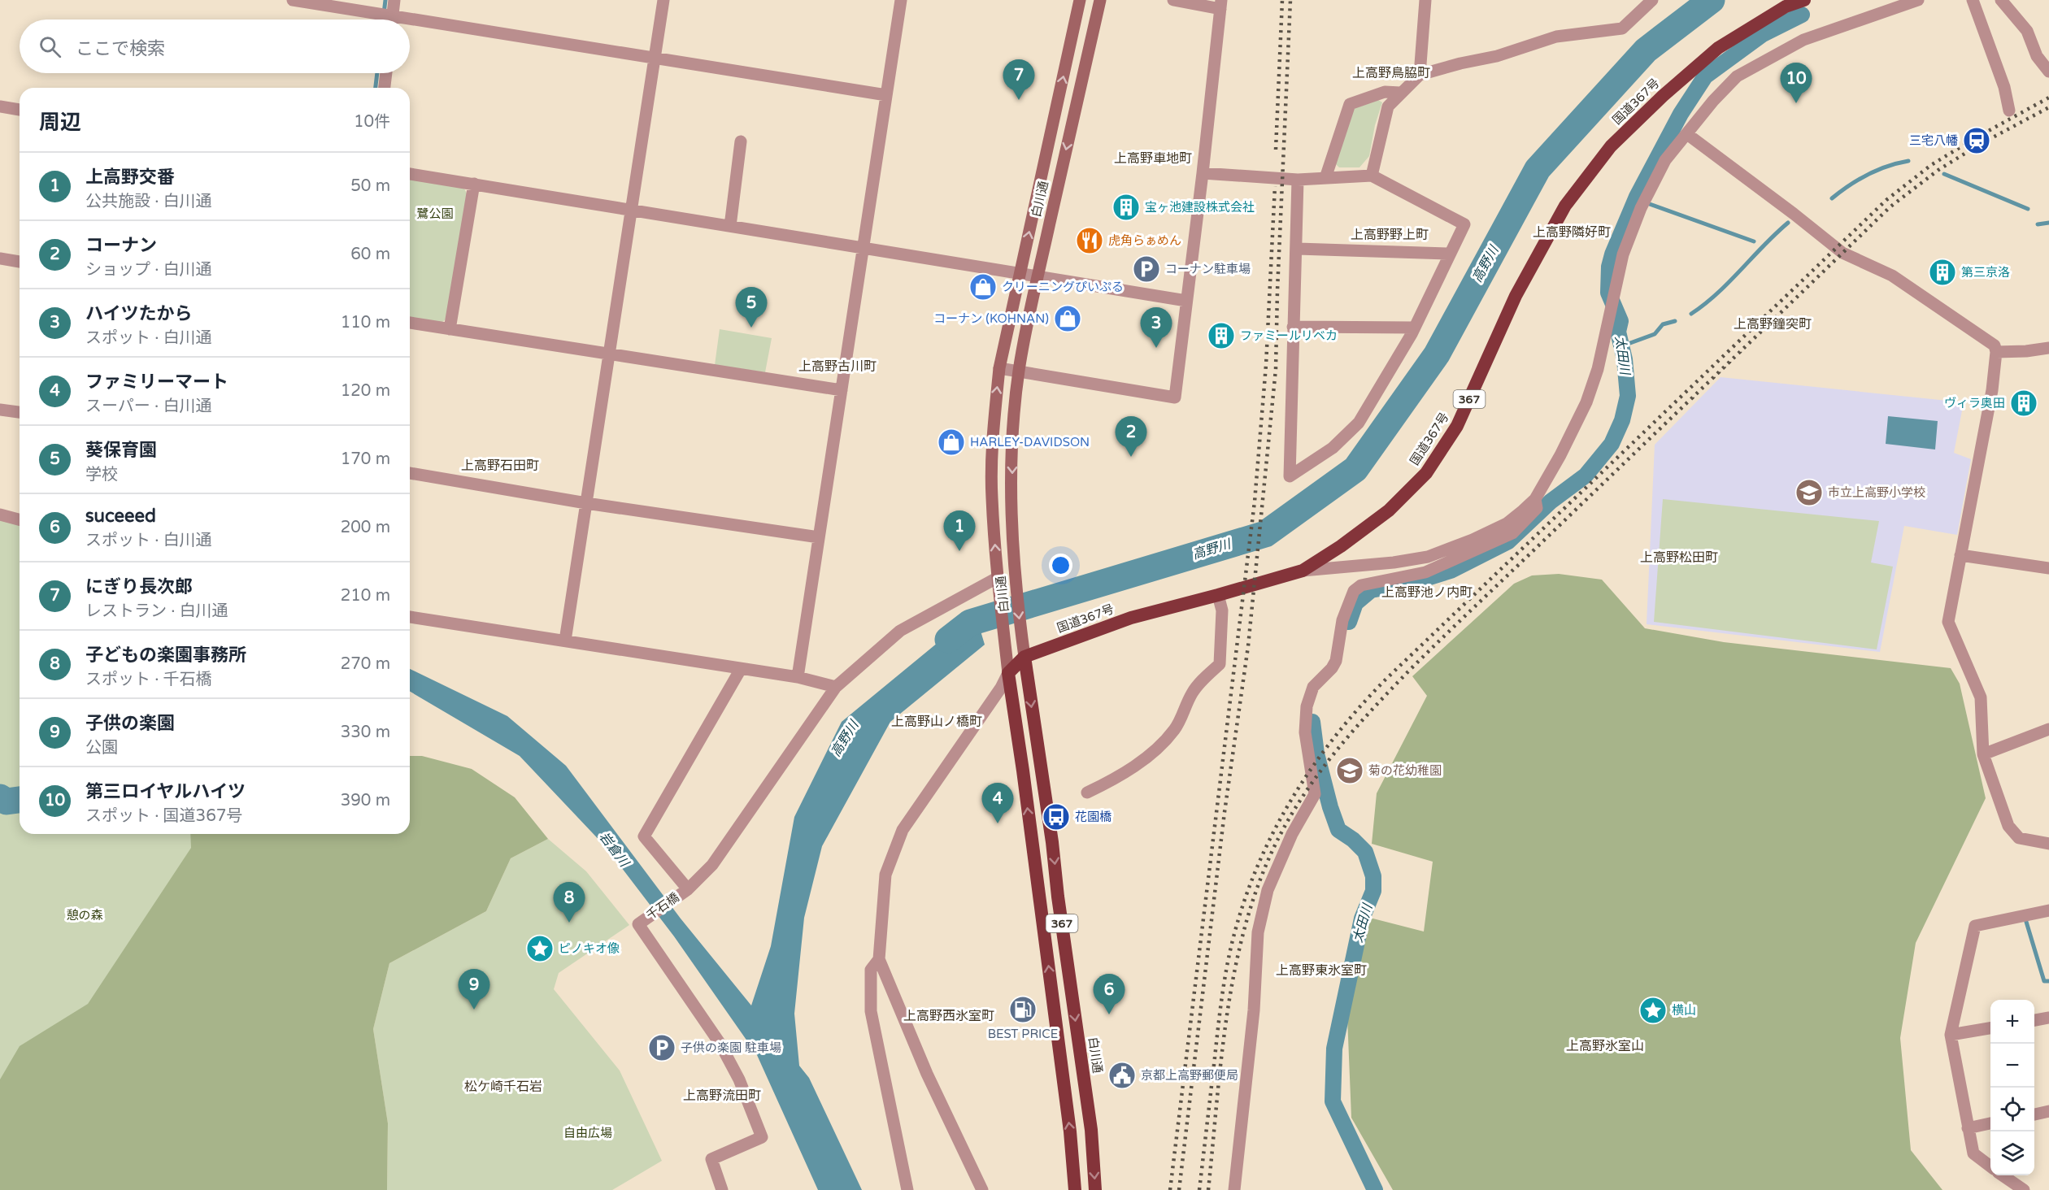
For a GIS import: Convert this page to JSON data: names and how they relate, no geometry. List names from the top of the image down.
{
  "streets": {
    "highway": ["国道367号", "白川通", "367"],
    "street": ["千石橋"]
  },
  "crossings": [
    ["国道367号", "白川通"],
    ["白川通", "千石橋"]
  ],
  "districts": [
    "上高野鳥脇町",
    "上高野車地町",
    "上高野隣好町",
    "上高野野上町",
    "上高野鐘突町",
    "上高野古川町",
    "上高野石田町",
    "上高野松田町",
    "上高野池ノ内町",
    "上高野山ノ橋町",
    "上高野東氷室町",
    "上高野西氷室町",
    "上高野氷室山",
    "松ケ崎千石岩",
    "上高野流田町"
  ],
  "water": ["高野川", "太田川", "岩倉川"],
  "parks": ["鷺公園", "憩の森", "自由広場"],
  "places": {
    "station": ["三宅八幡"],
    "building": [
      "宝ヶ池建設株式会社",
      "第三京洛",
      "ファミールリベカ",
      "ヴィラ奥田"
    ],
    "restaurant": ["虎角らぁめん"],
    "parking": ["コーナン駐車場", "子供の楽園 駐車場"],
    "shop": ["クリーニングぴいぷる", "コーナン (KOHNAN)", "HARLEY-DAVIDSON"],
    "school or university": ["市立上高野小学校", "菊の花幼稚園"],
    "bus stop": ["花園橋"],
    "place": ["ピノキオ像", "横山"],
    "fuel station": ["BEST PRICE"],
    "public building": ["京都上高野郵便局"]
  },
  "page": {
    "search": "ここで検索",
    "pins": [
      "7",
      "10",
      "5",
      "3",
      "2",
      "1",
      "4",
      "8",
      "9",
      "6"
    ],
    "heading": ["周辺", "10件"],
    "list": [
      {
        "mark": "1",
        "name": "上高野交番",
        "note": "公共施設 · 白川通",
        "value": "50 m"
      },
      {
        "mark": "2",
        "name": "コーナン",
        "note": "ショップ · 白川通",
        "value": "60 m"
      },
      {
        "mark": "3",
        "name": "ハイツたから",
        "note": "スポット · 白川通",
        "value": "110 m"
      },
      {
        "mark": "4",
        "name": "ファミリーマート",
        "note": "スーパー · 白川通",
        "value": "120 m"
      },
      {
        "mark": "5",
        "name": "葵保育園",
        "note": "学校",
        "value": "170 m"
      },
      {
        "mark": "6",
        "name": "suceeed",
        "note": "スポット · 白川通",
        "value": "200 m"
      },
      {
        "mark": "7",
        "name": "にぎり長次郎",
        "note": "レストラン · 白川通",
        "value": "210 m"
      },
      {
        "mark": "8",
        "name": "子どもの楽園事務所",
        "note": "スポット · 千石橋",
        "value": "270 m"
      },
      {
        "mark": "9",
        "name": "子供の楽園",
        "note": "公園",
        "value": "330 m"
      },
      {
        "mark": "10",
        "name": "第三ロイヤルハイツ",
        "note": "スポット · 国道367号",
        "value": "390 m"
      }
    ],
    "map_buttons": ["+", "−"]
  }
}
